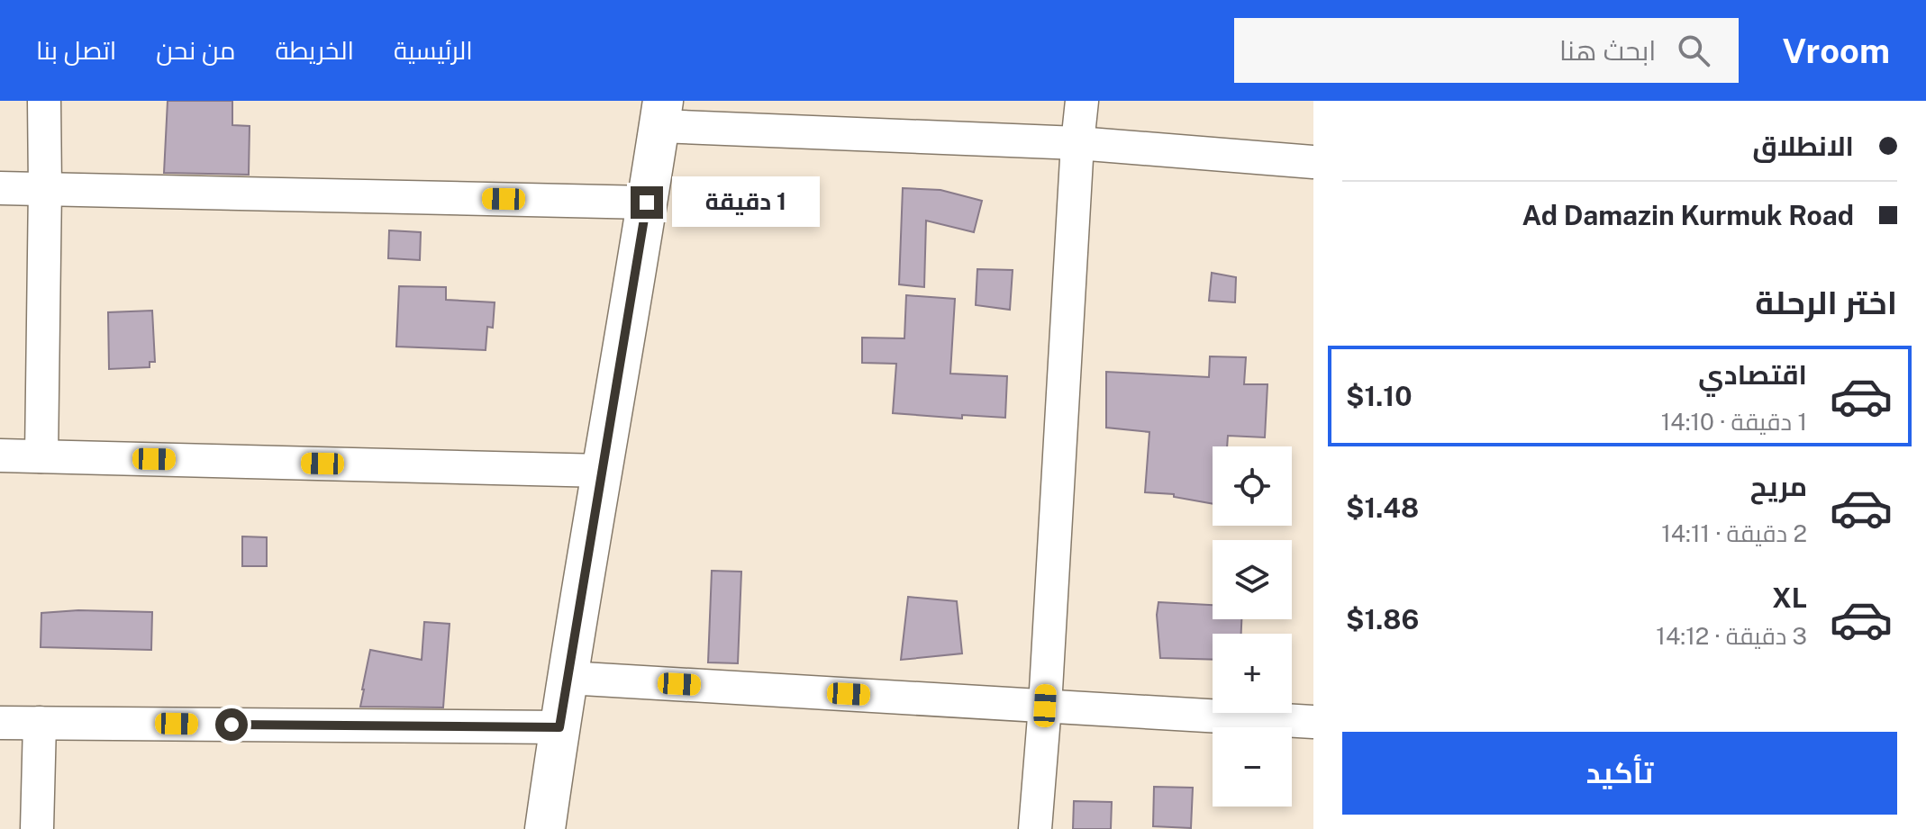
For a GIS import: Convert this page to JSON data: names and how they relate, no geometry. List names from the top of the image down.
{
  "page": {
    "header": "Vroom",
    "search": "ابحث هنا",
    "nav": [
      "الرئيسية",
      "الخريطة",
      "من نحن",
      "اتصل بنا"
    ],
    "banner": ["الانطلاق", "Ad Damazin Kurmuk Road"],
    "bubble": "1 دقيقة",
    "heading": "اختر الرحلة",
    "list": [
      {
        "name": "اقتصادي",
        "note": "1 دقيقة · 14:10",
        "value": "$1.10"
      },
      {
        "name": "مريح",
        "note": "2 دقيقة · 14:11",
        "value": "$1.48"
      },
      {
        "name": "XL",
        "note": "3 دقيقة · 14:12",
        "value": "$1.86"
      }
    ],
    "map_buttons": ["+", "−"],
    "buttons": "تأكيد"
  }
}
